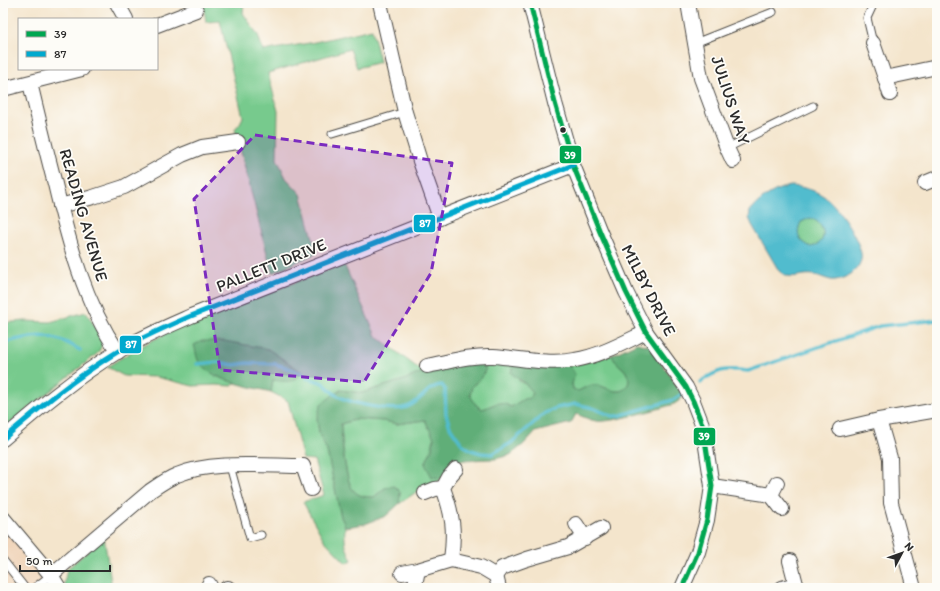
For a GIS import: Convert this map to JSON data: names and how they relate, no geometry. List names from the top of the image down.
{
  "streets": {
    "street": [
      "JULIUS WAY",
      "READING AVENUE",
      "PALLETT DRIVE",
      "MILBY DRIVE"
    ]
  },
  "crossings": [
    ["READING AVENUE", "PALLETT DRIVE"],
    ["PALLETT DRIVE", "MILBY DRIVE"]
  ],
  "lines": ["transit line 39", "transit line 87"],
  "legend": ["39", "87"],
  "scale_bar": "50 m",
  "north": "top right"
}
